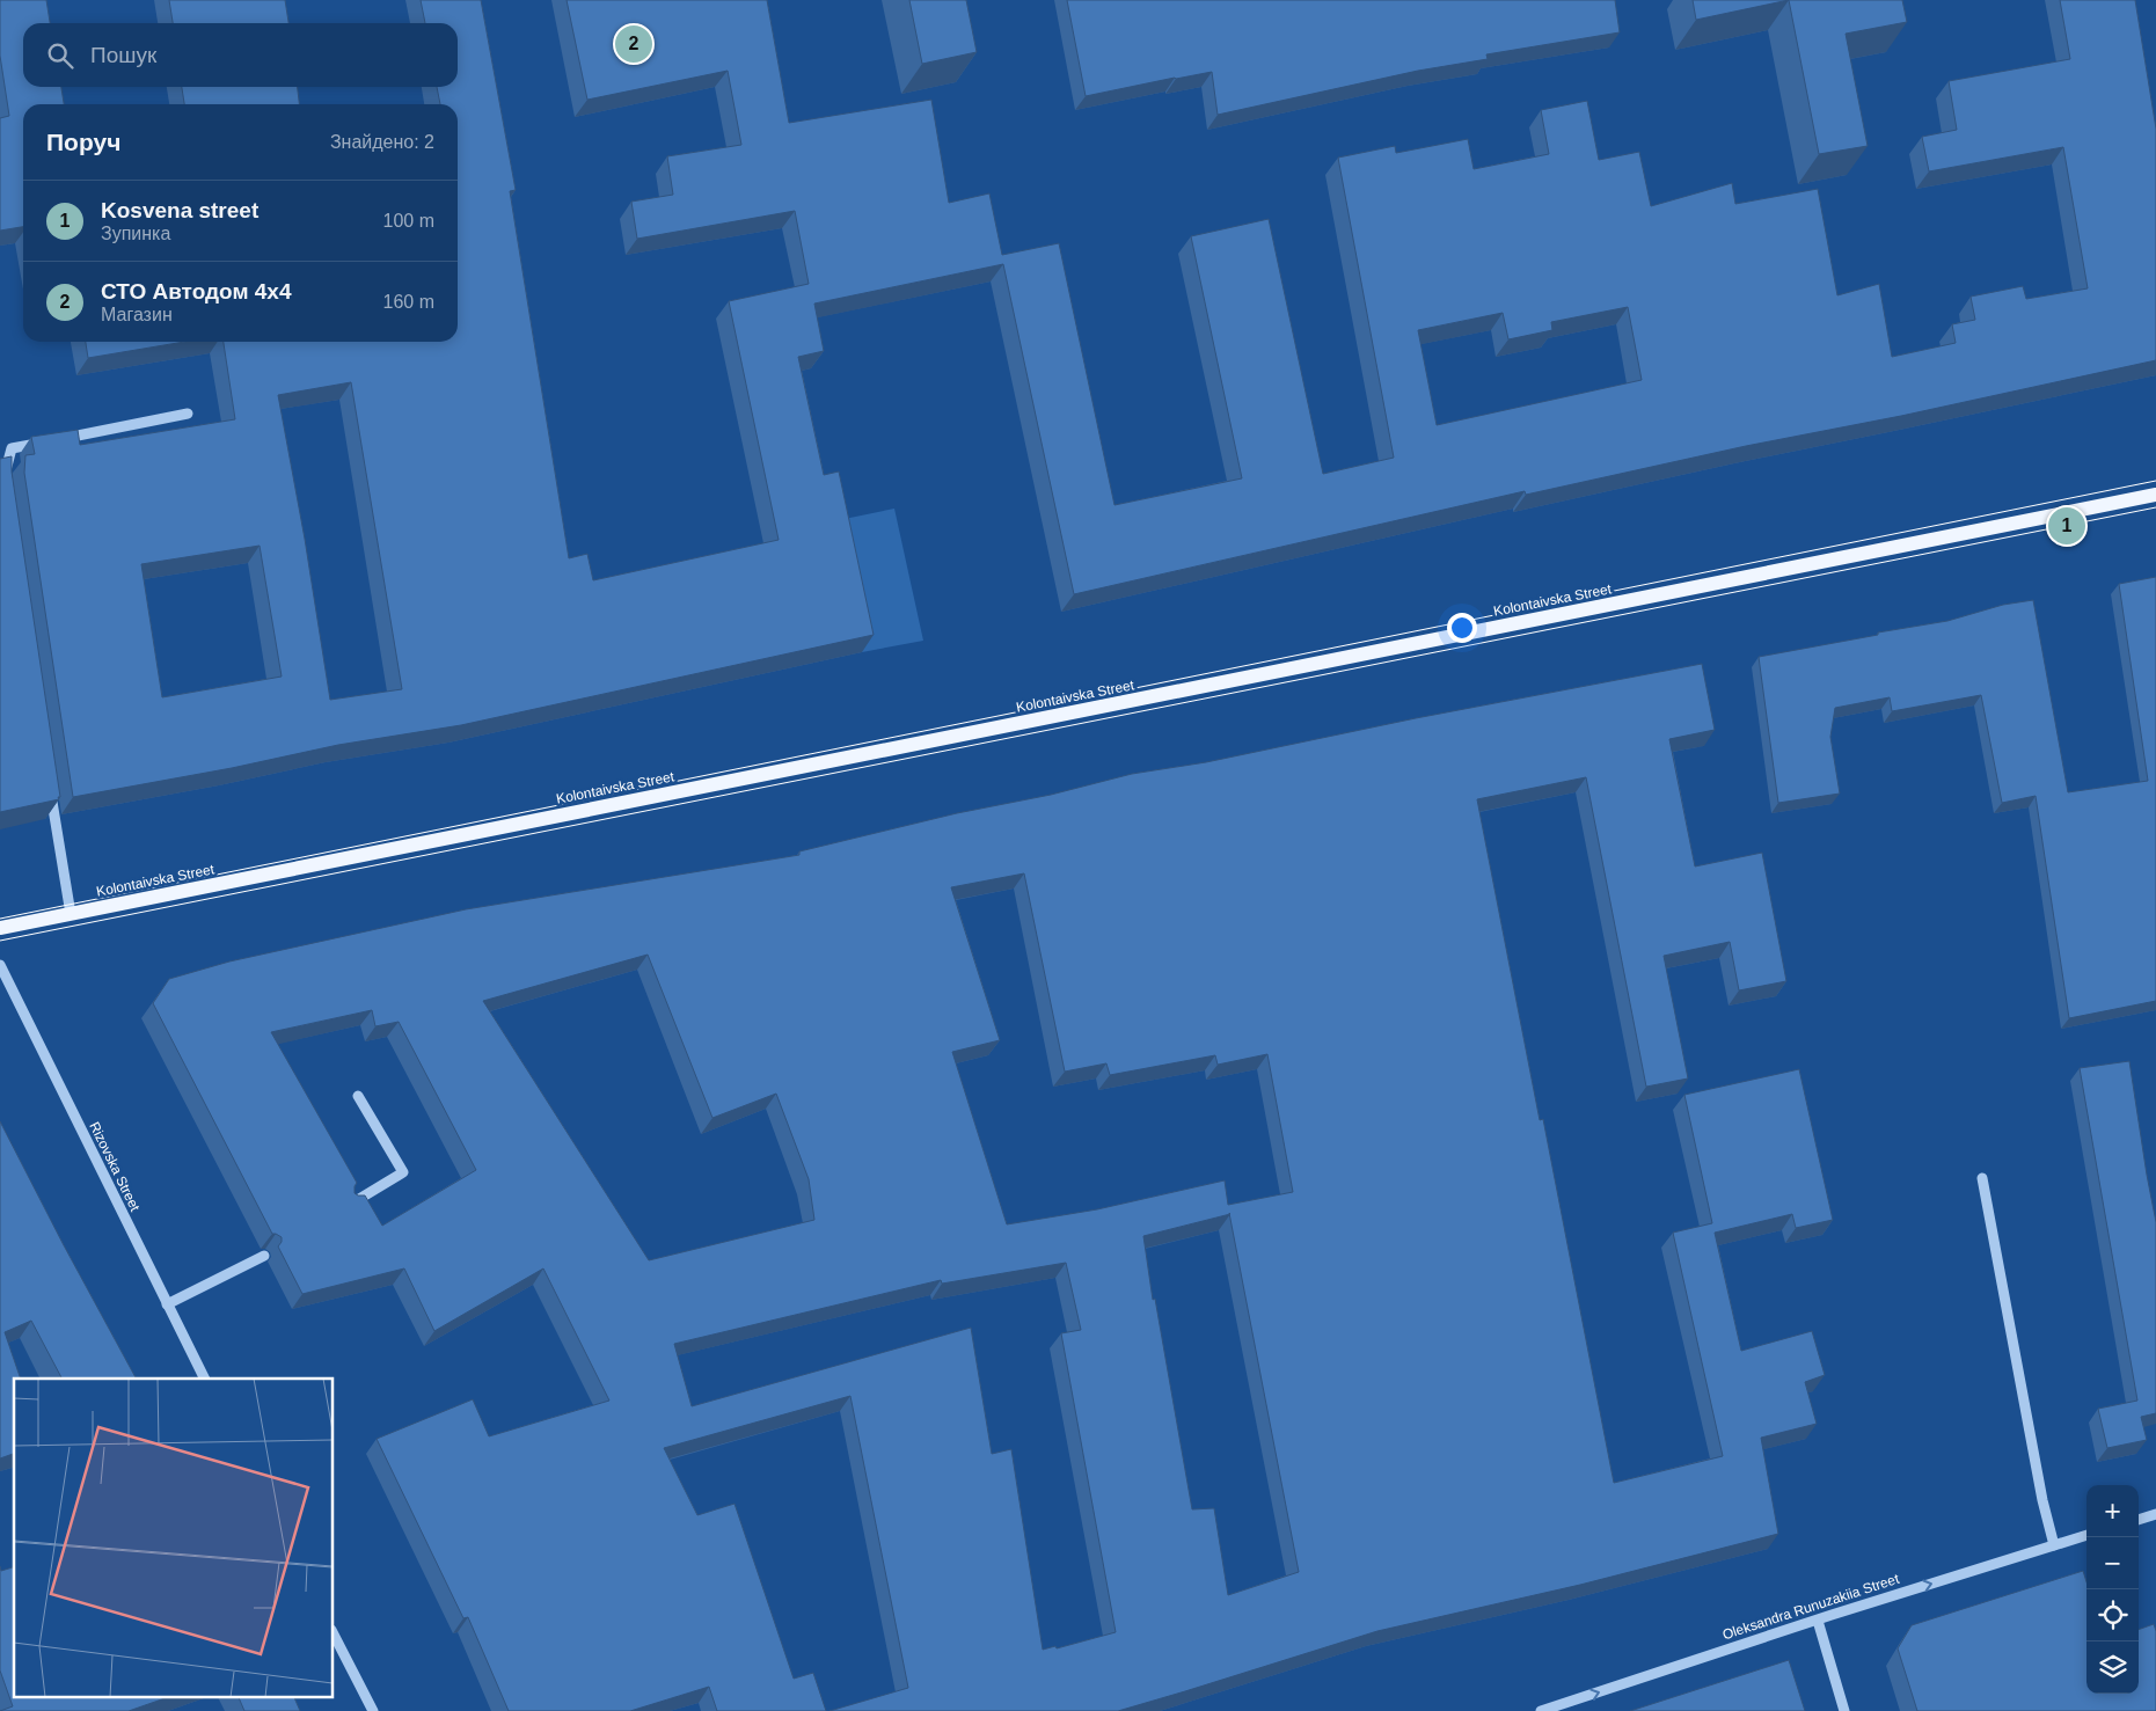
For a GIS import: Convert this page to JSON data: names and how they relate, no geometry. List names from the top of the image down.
{
  "streets": {
    "main road": ["Kolontaivska Street"],
    "street": ["Rizovska Street", "Oleksandra Runuzakiia Street"]
  },
  "one_way": ["Oleksandra Runuzakiia Street"],
  "page": {
    "pins": ["2", "1"],
    "search": "Пошук",
    "heading": ["Поруч", "Знайдено: 2"],
    "list": [
      {
        "mark": "1",
        "name": "Kosvena street",
        "note": "Зупинка",
        "value": "100 m"
      },
      {
        "mark": "2",
        "name": "СТО Автодом 4х4",
        "note": "Магазин",
        "value": "160 m"
      }
    ],
    "map_buttons": ["+", "−"]
  }
}
